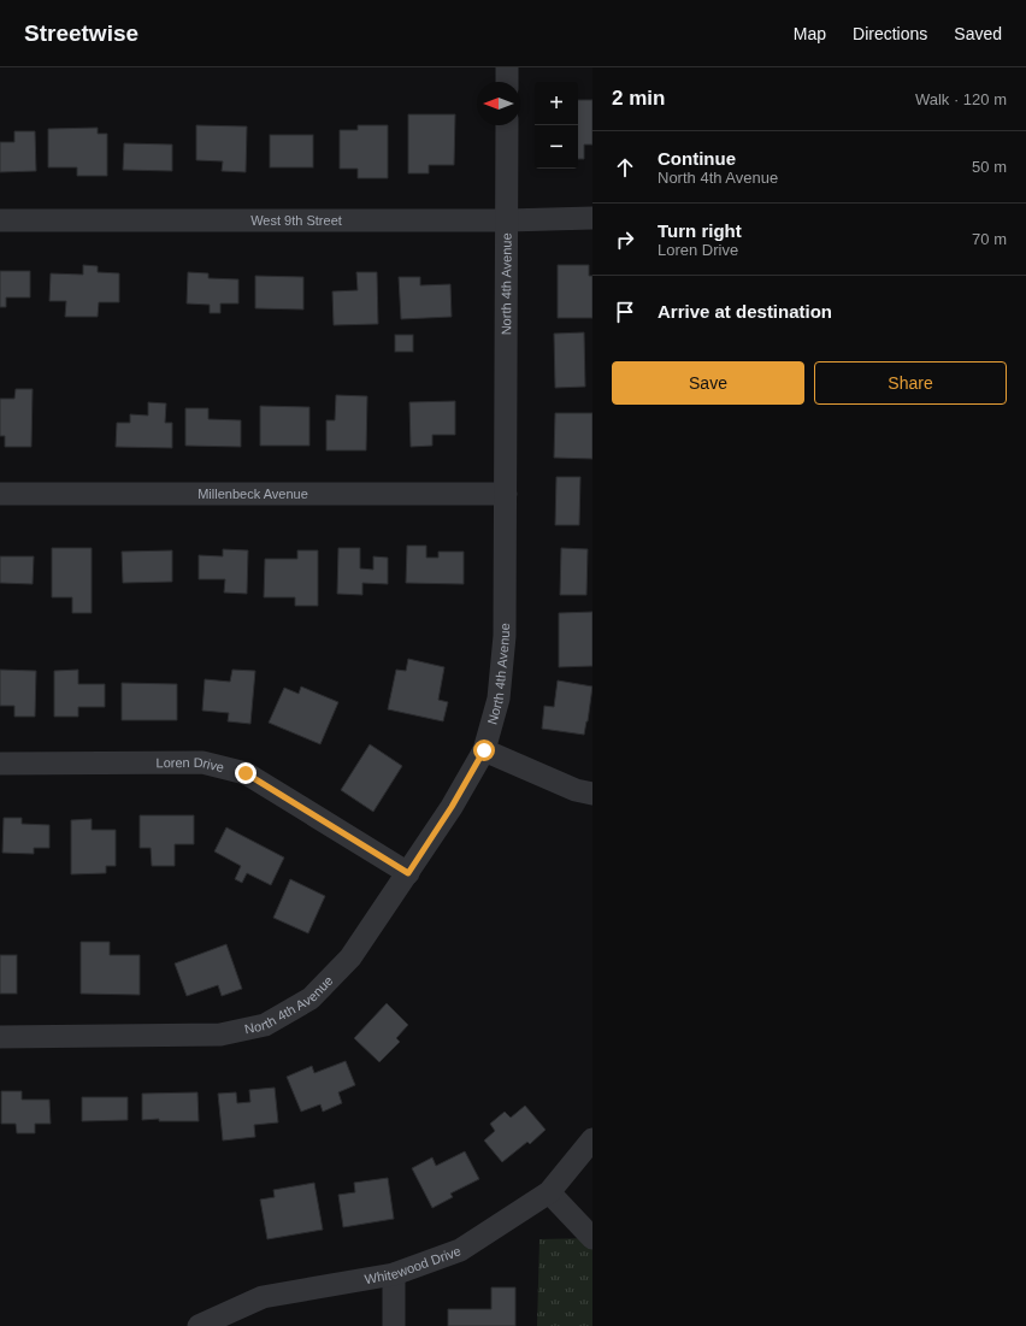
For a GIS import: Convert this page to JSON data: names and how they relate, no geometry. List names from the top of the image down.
{
  "streets": {
    "street": [
      "West 9th Street",
      "North 4th Avenue",
      "Millenbeck Avenue",
      "Loren Drive",
      "Whitewood Drive"
    ]
  },
  "crossings": [
    ["West 9th Street", "North 4th Avenue"],
    ["North 4th Avenue", "Millenbeck Avenue"],
    ["North 4th Avenue", "Loren Drive"]
  ],
  "north": "left",
  "page": {
    "header": "Streetwise",
    "nav": ["Map", "Directions", "Saved"],
    "heading": ["2 min", "Walk · 120 m"],
    "map_buttons": ["+", "−"],
    "list": [
      ["Continue", "North 4th Avenue", "50 m"],
      ["Turn right", "Loren Drive", "70 m"],
      "Arrive at destination"
    ],
    "buttons": ["Save", "Share"]
  }
}
